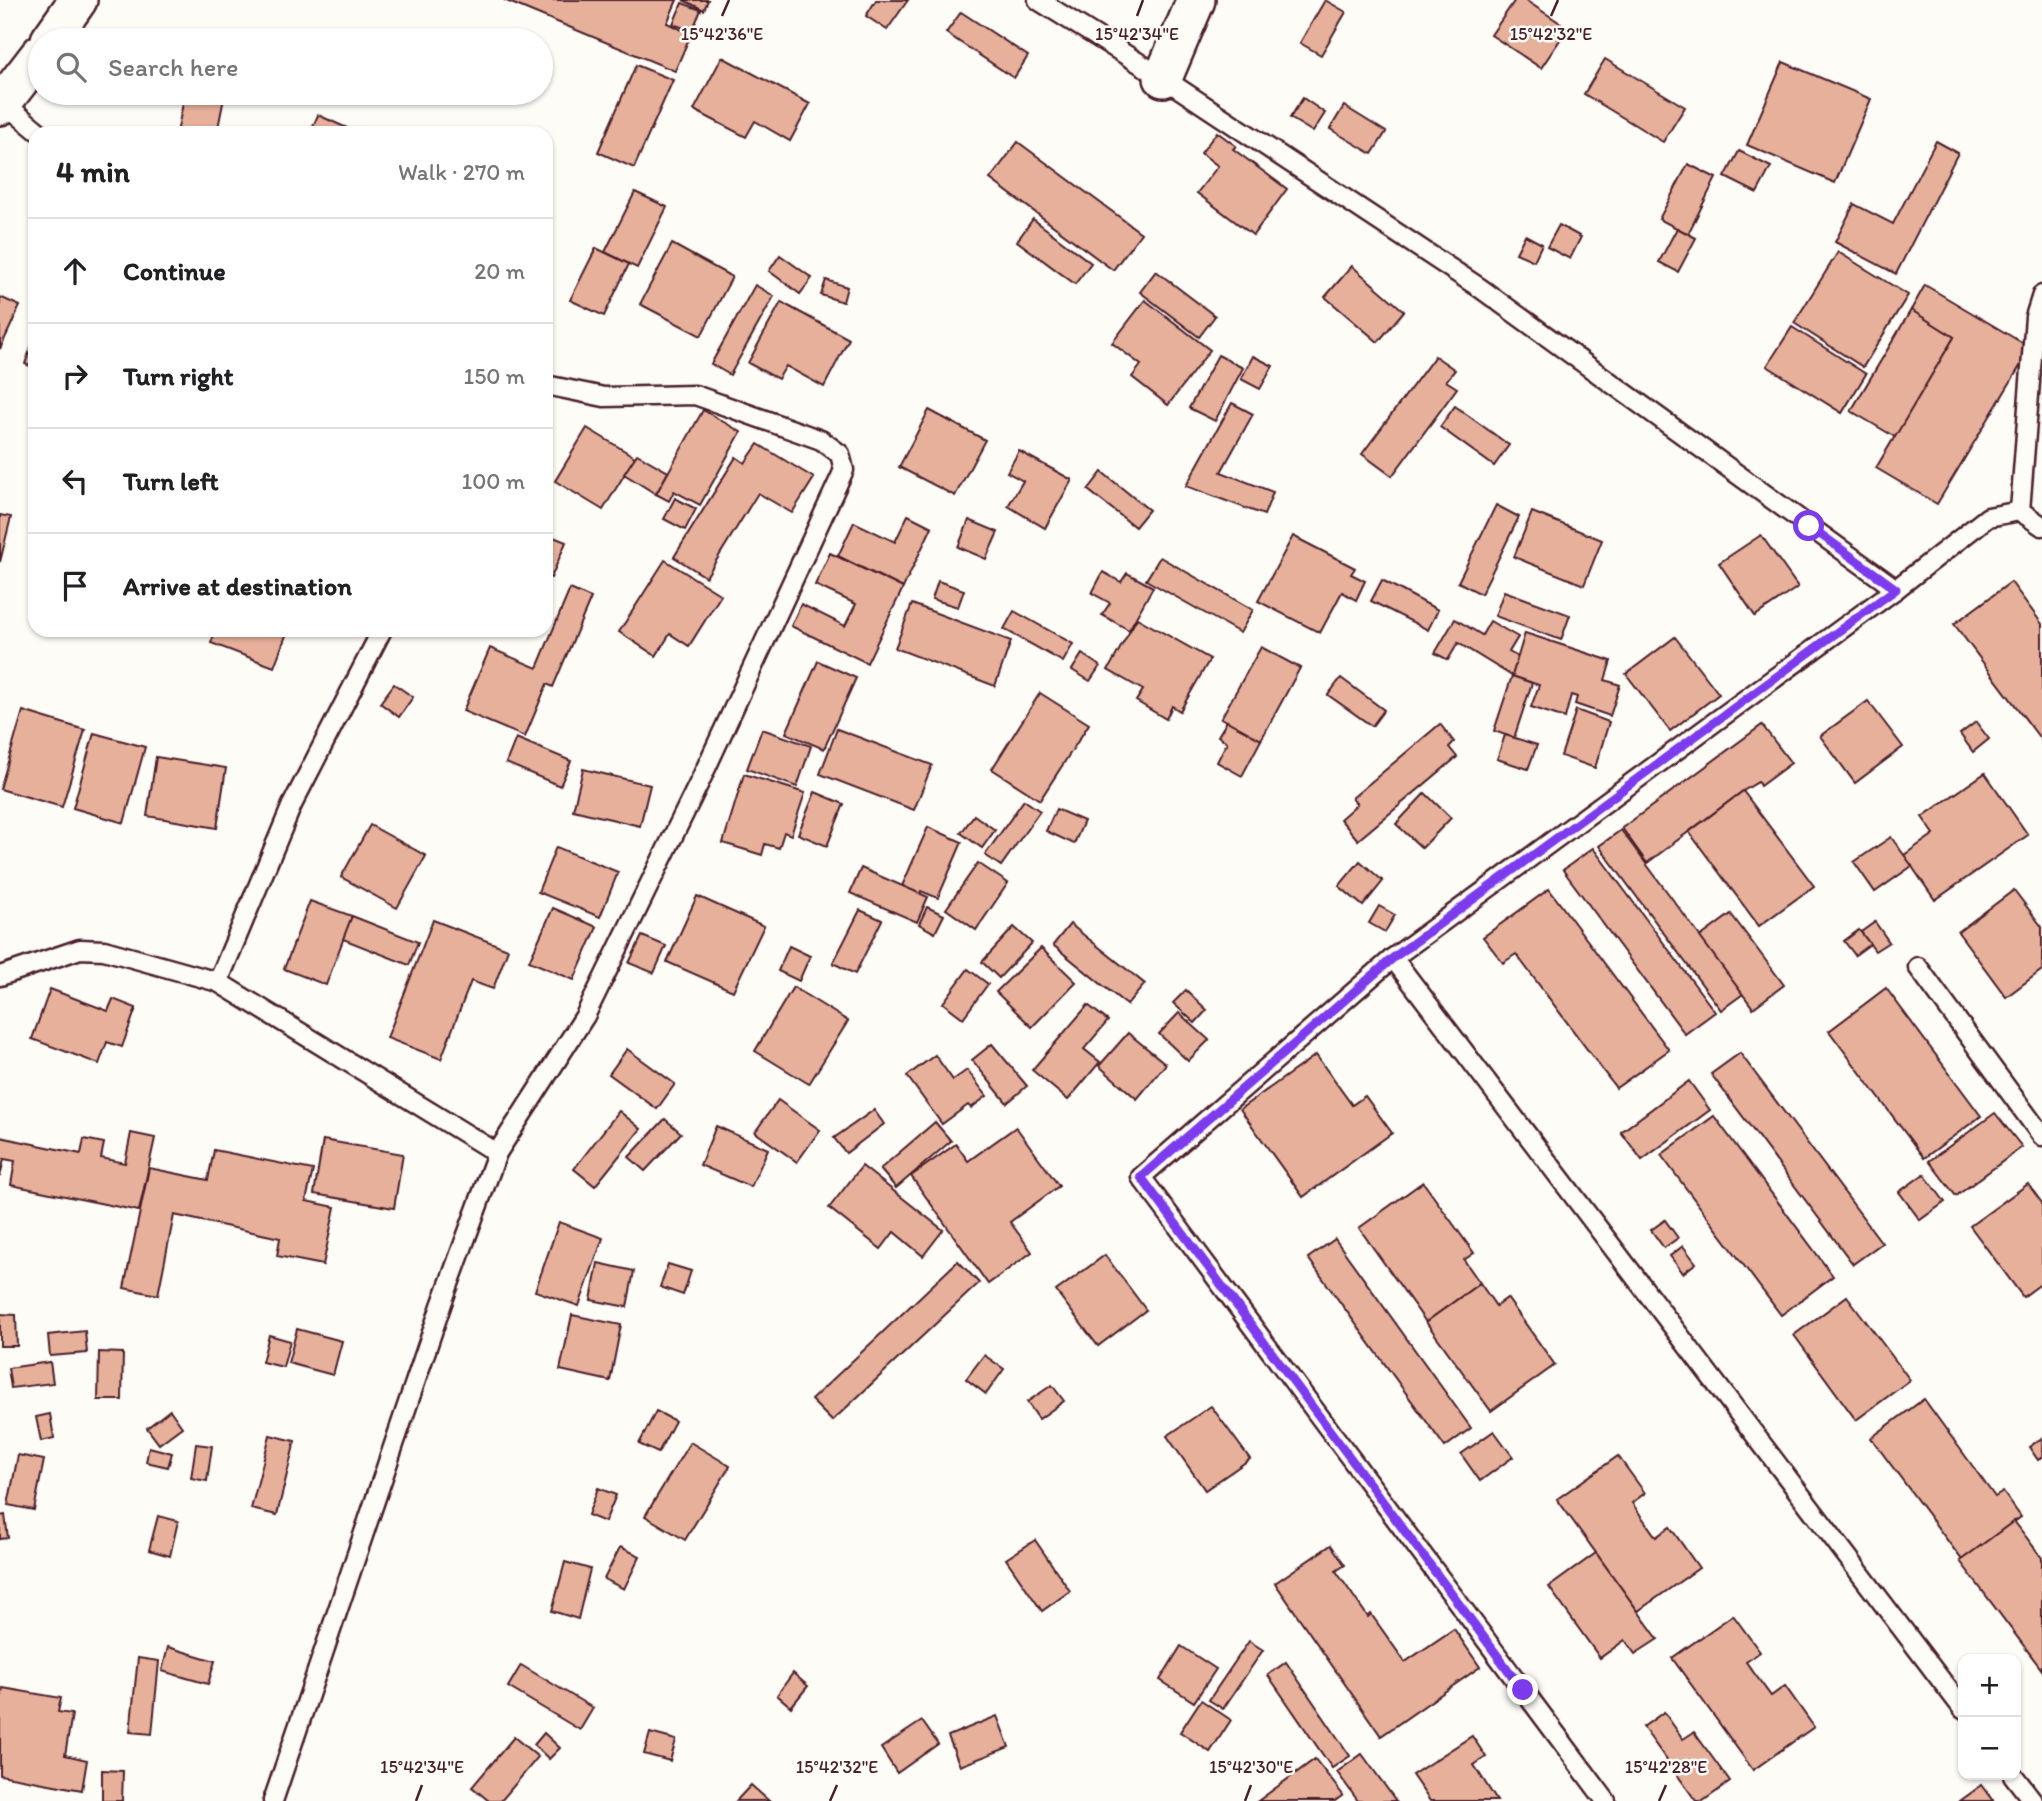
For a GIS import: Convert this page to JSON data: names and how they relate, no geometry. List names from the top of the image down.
{
  "page": {
    "search": "Search here",
    "heading": ["4 min", "Walk · 270 m"],
    "list": [
      ["Continue", "20 m"],
      ["Turn right", "150 m"],
      ["Turn left", "100 m"],
      "Arrive at destination"
    ],
    "map_buttons": ["+", "−"]
  },
  "coordinates": [
    "15°42'36\"E",
    "15°42'34\"E",
    "15°42'32\"E",
    "15°42'30\"E",
    "15°42'28\"E"
  ]
}
